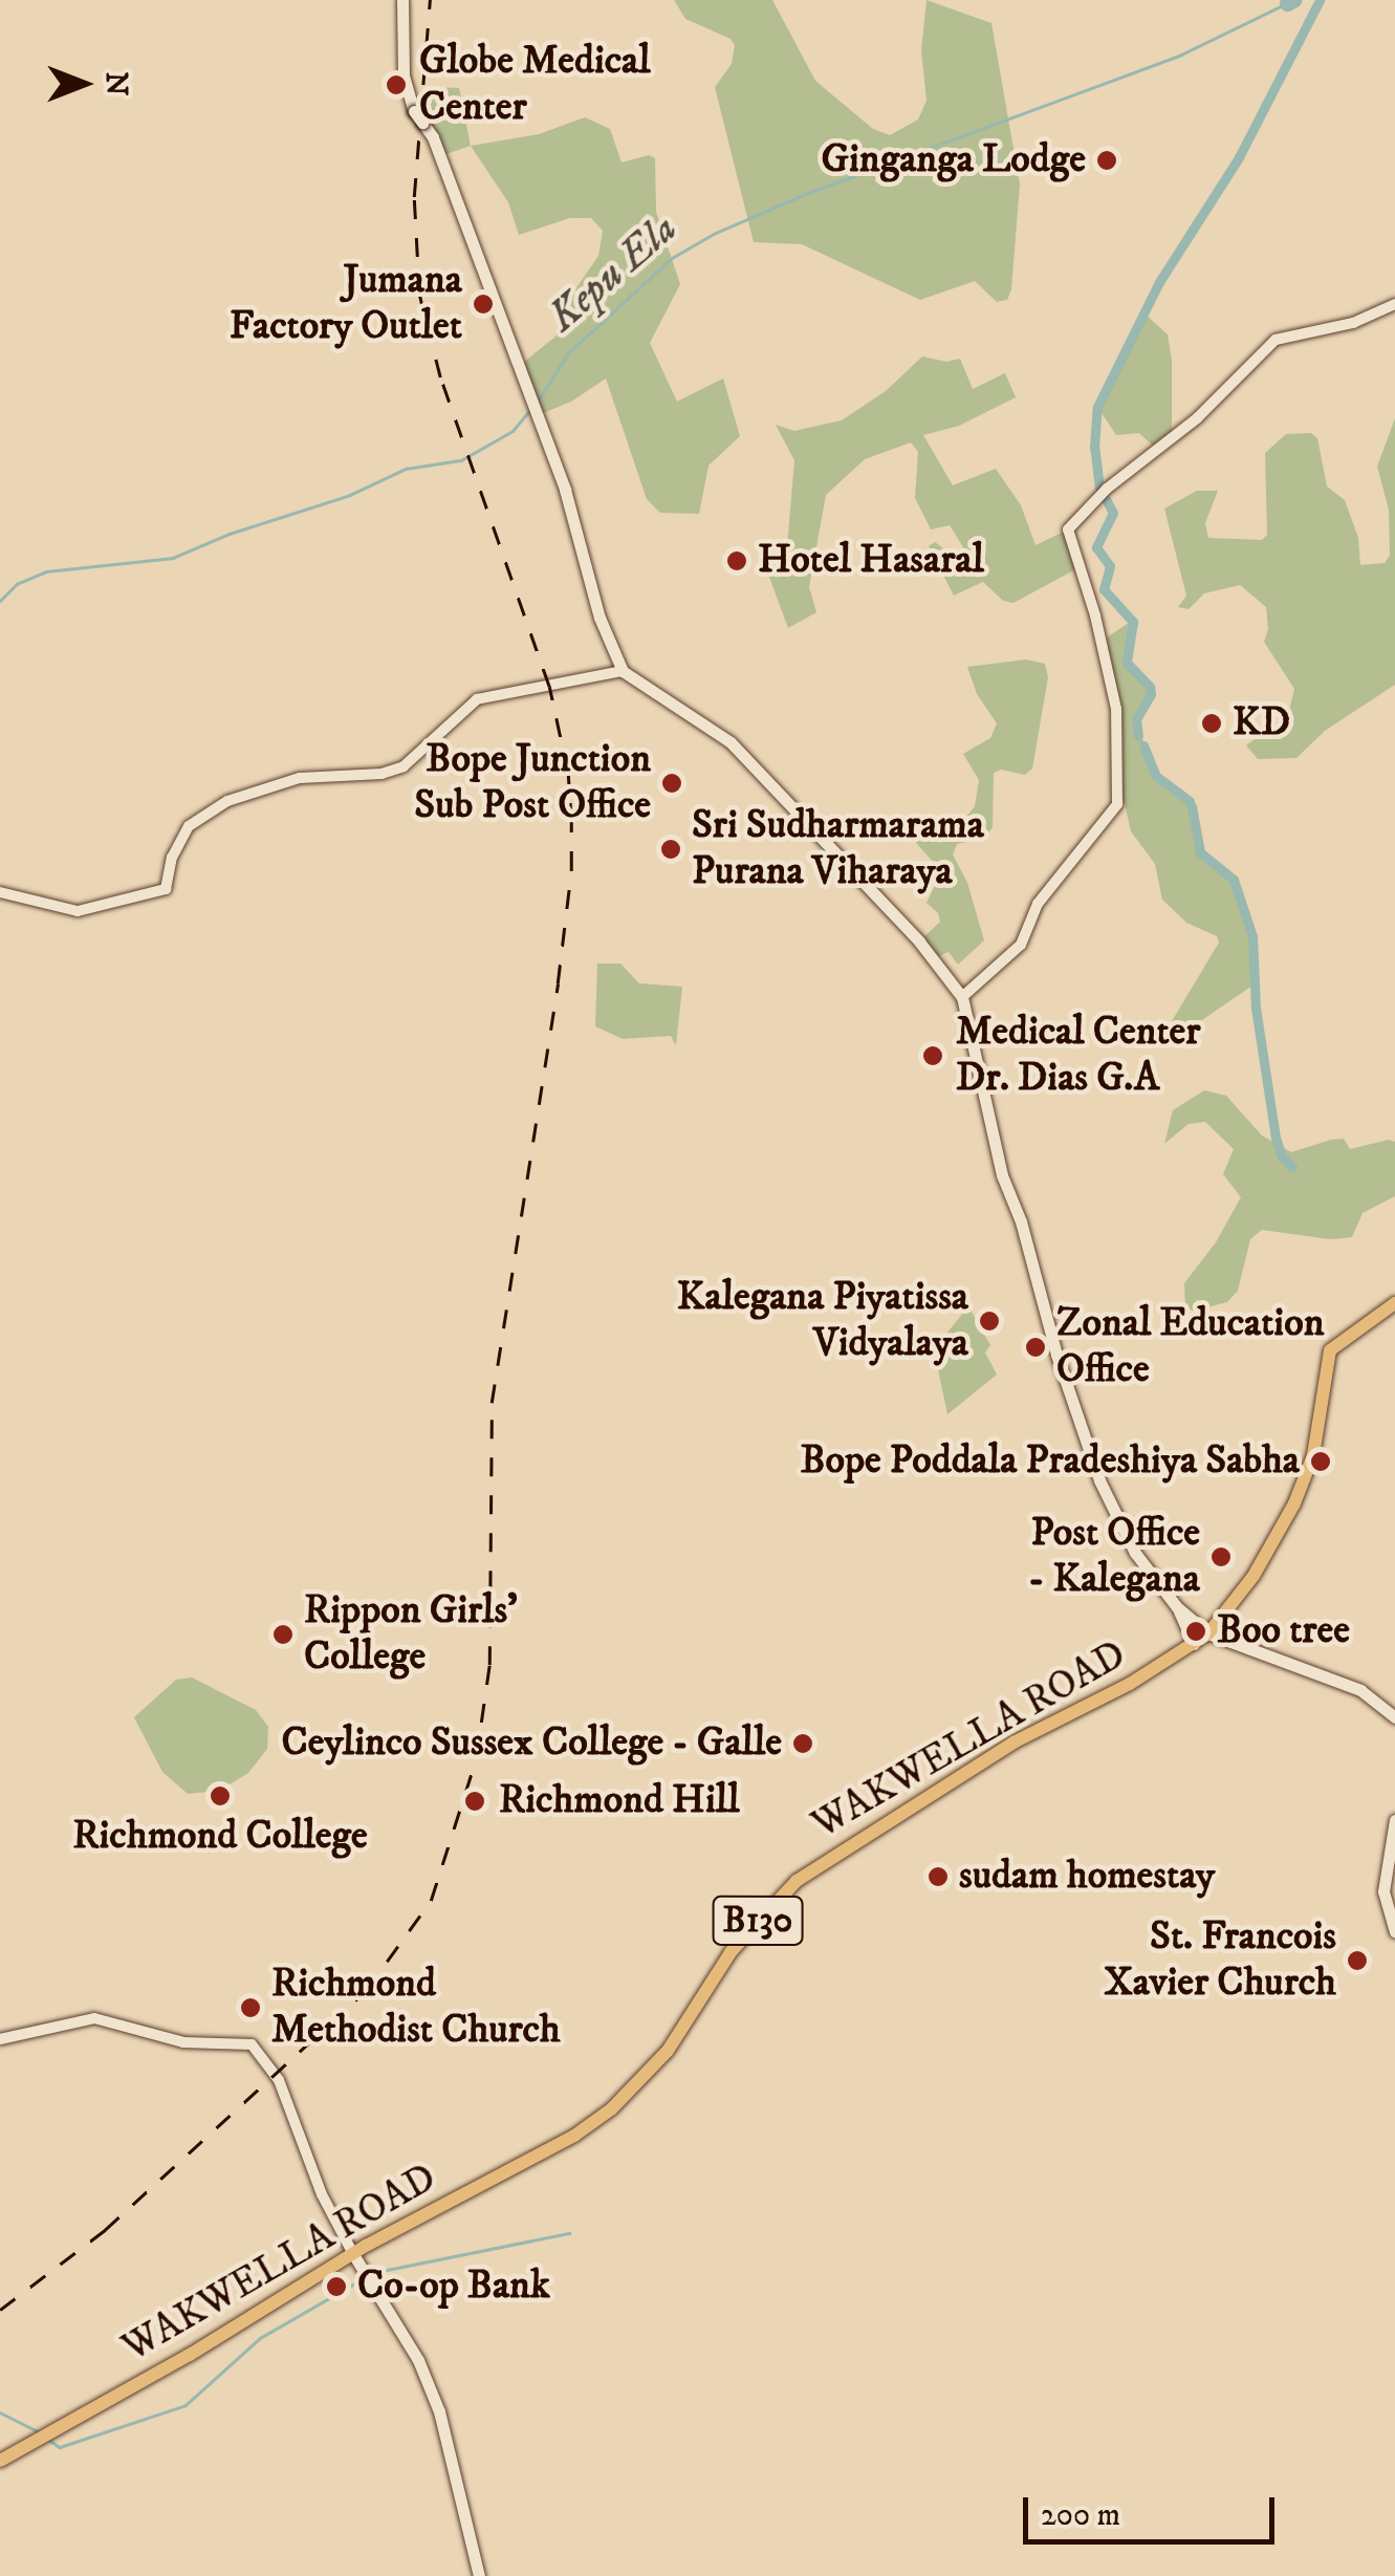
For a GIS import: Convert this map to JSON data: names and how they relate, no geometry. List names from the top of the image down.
{
  "streets": {
    "main road": ["WAKWELLA ROAD", "B130"]
  },
  "water": ["Kepu Ela"],
  "places": [
    "Globe Medical Center",
    "Ginganga Lodge",
    "Jumana Factory Outlet",
    "Hotel Hasaral",
    "KD",
    "Bope Junction Sub Post Office",
    "Sri Sudharmarama Purana Viharaya",
    "Medical Center Dr. Dias G.A",
    "Kalegana Piyatissa Vidyalaya",
    "Zonal Education Office",
    "Bope Poddala Pradeshiya Sabha",
    "Post Office - Kalegana",
    "Boo tree",
    "Rippon Girls' College",
    "Ceylinco Sussex College - Galle",
    "Richmond College",
    "Richmond Hill",
    "sudam homestay",
    "St. Francois Xavier Church",
    "Richmond Methodist Church",
    "Co-op Bank"
  ],
  "scale_bar": "200 m",
  "north": "right"
}
